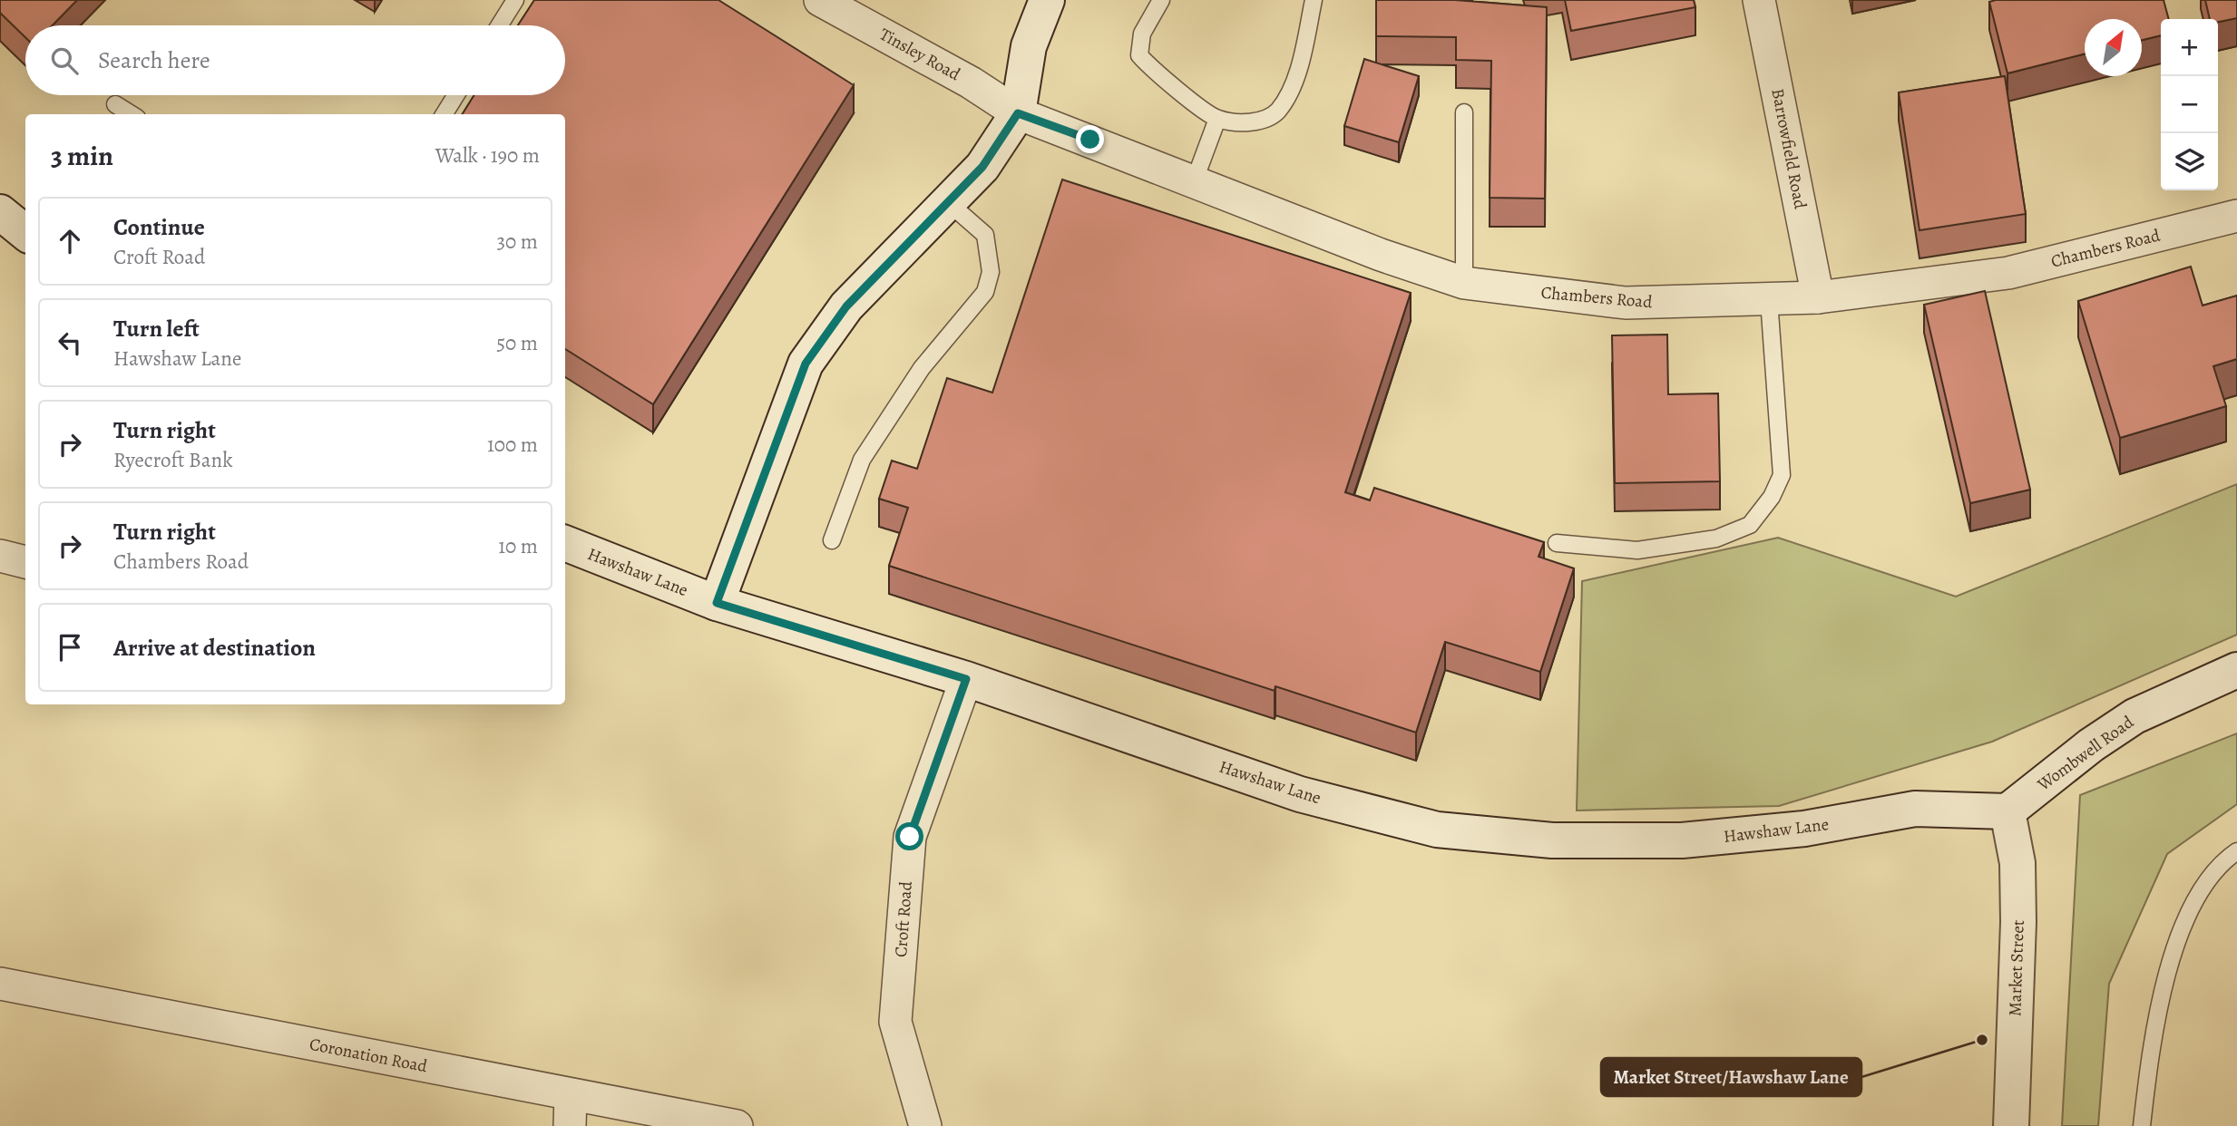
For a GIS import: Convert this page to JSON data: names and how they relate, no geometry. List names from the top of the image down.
{
  "streets": {
    "main road": ["Hawshaw Lane", "Wombwell Road", "Market Street"],
    "street": [
      "Tinsley Road",
      "Barrowfield Road",
      "Chambers Road",
      "Croft Road",
      "Coronation Road"
    ]
  },
  "crossings": [
    ["Tinsley Road", "Chambers Road"],
    ["Barrowfield Road", "Chambers Road"],
    ["Hawshaw Lane", "Wombwell Road"],
    ["Hawshaw Lane", "Croft Road"],
    ["Hawshaw Lane", "Market Street"],
    ["Wombwell Road", "Market Street"]
  ],
  "places": ["Market Street/Hawshaw Lane"],
  "north": "top right",
  "page": {
    "map_buttons": ["+", "−"],
    "search": "Search here",
    "heading": ["3 min", "Walk · 190 m"],
    "list": [
      ["Continue", "Croft Road", "30 m"],
      ["Turn left", "Hawshaw Lane", "50 m"],
      ["Turn right", "Ryecroft Bank", "100 m"],
      ["Turn right", "Chambers Road", "10 m"],
      "Arrive at destination"
    ]
  }
}
